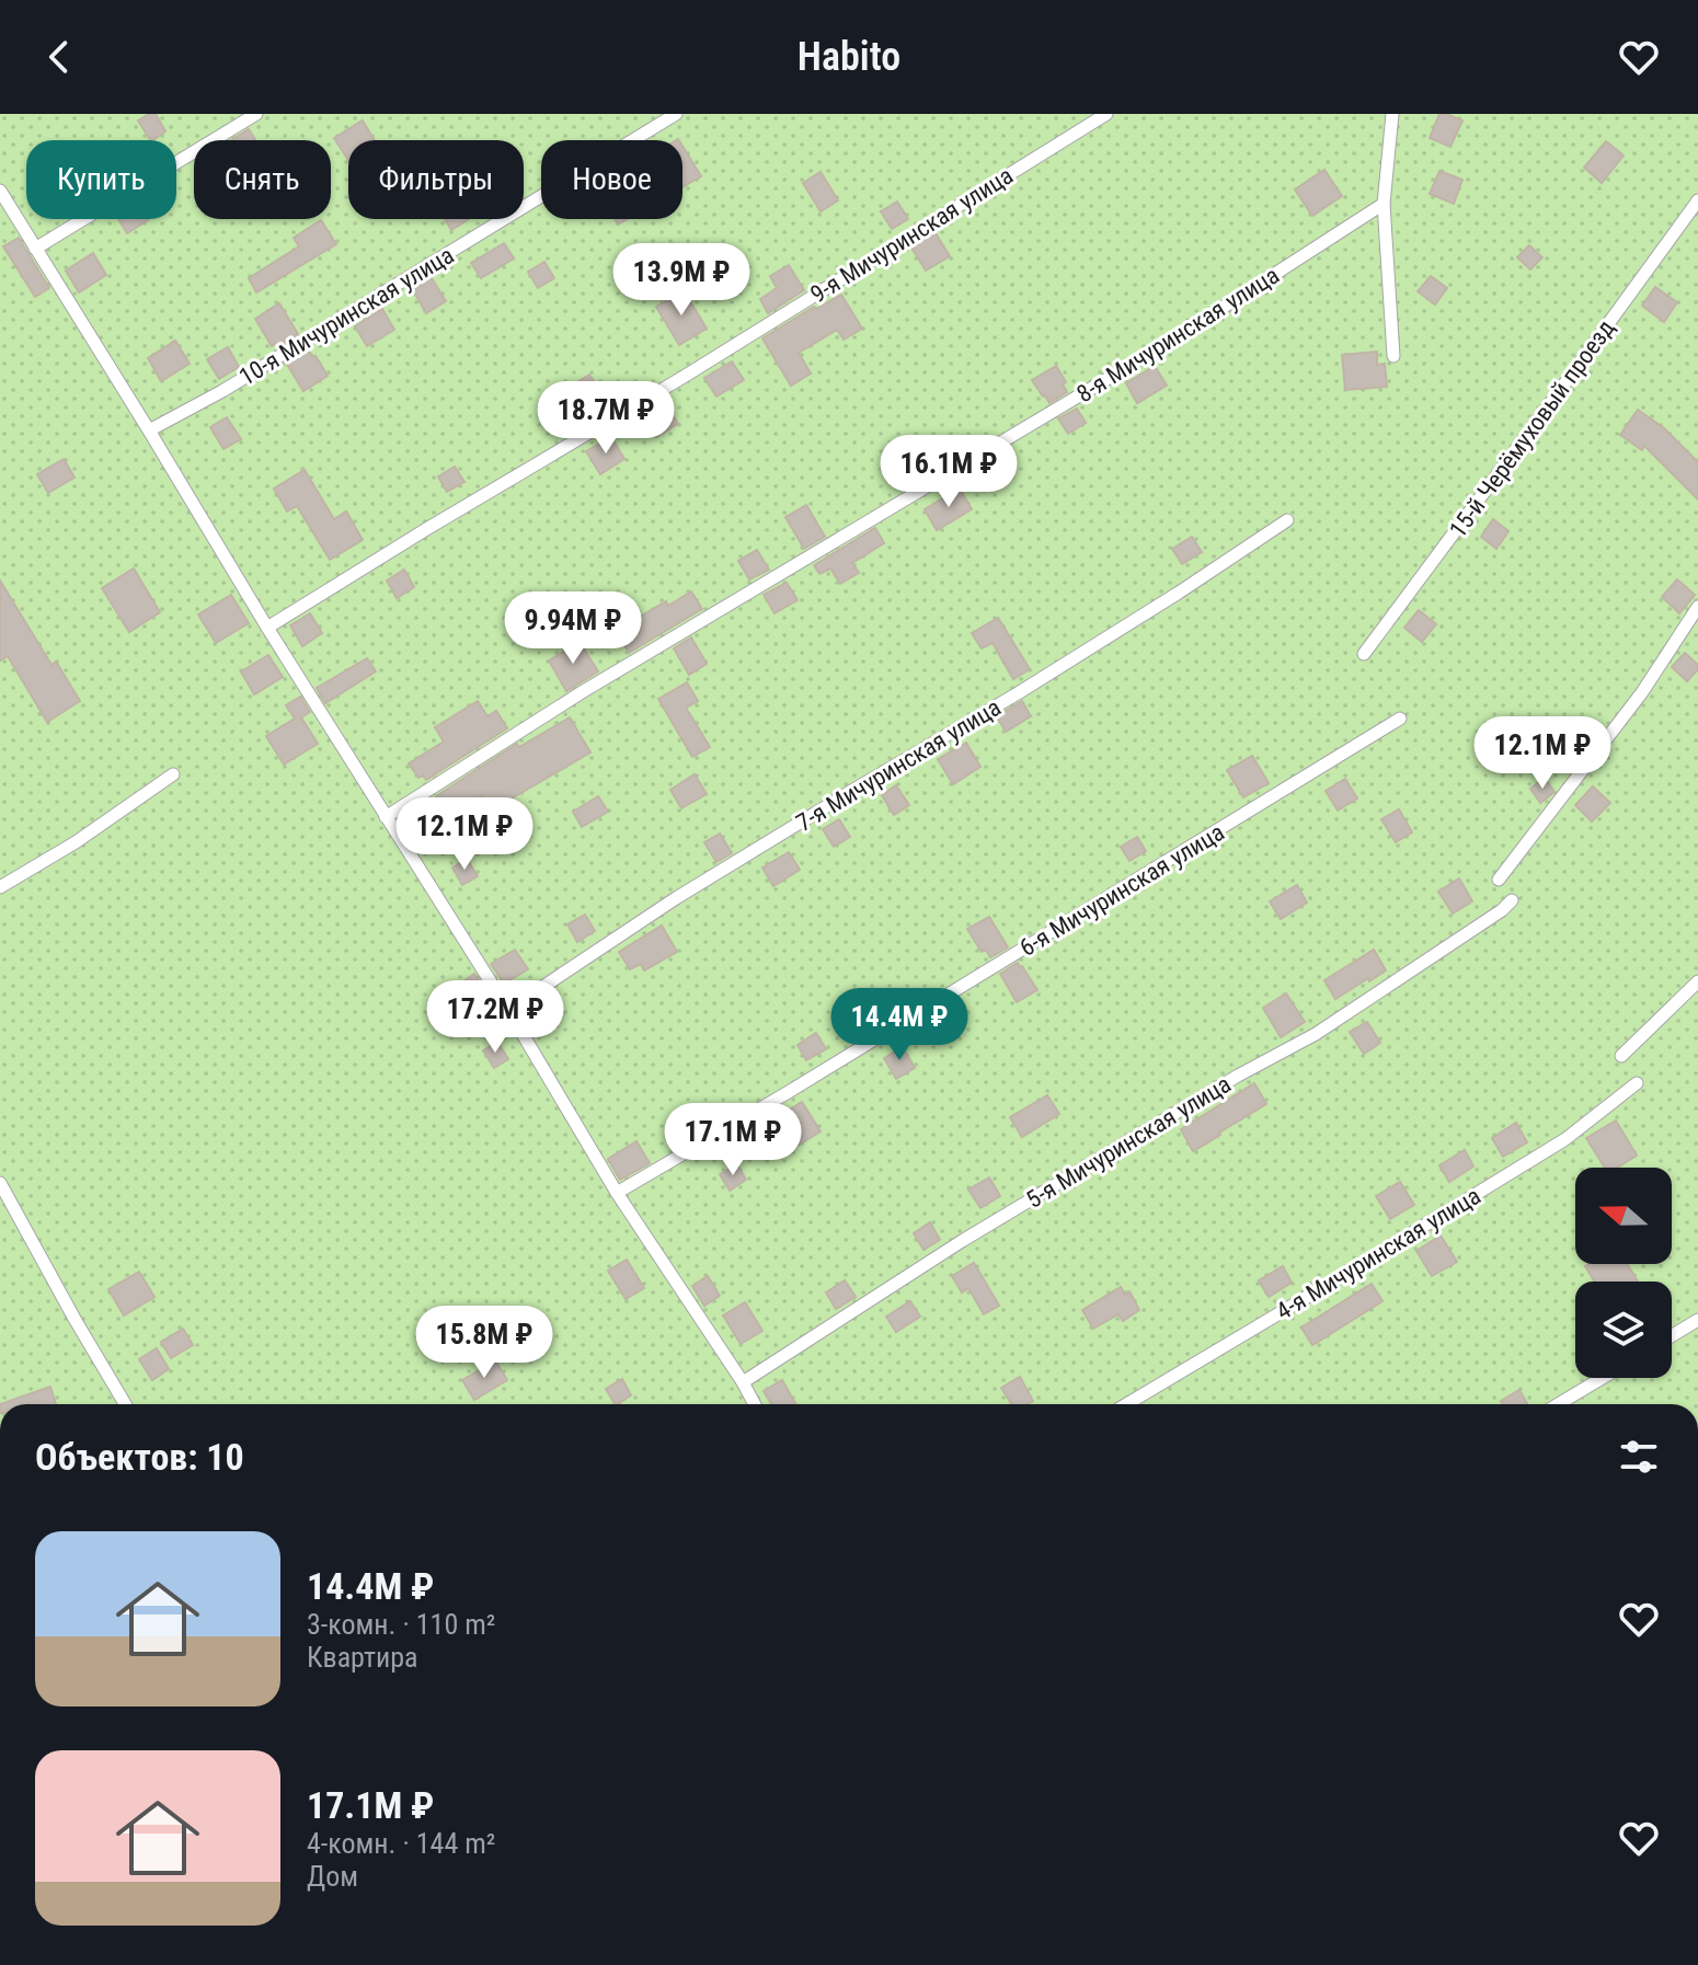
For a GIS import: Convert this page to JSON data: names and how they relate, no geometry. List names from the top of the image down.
{
  "streets": {
    "lane": [
      "9-я Мичуринская улица",
      "10-я Мичуринская улица",
      "8-я Мичуринская улица",
      "15-й Черёмуховый проезд",
      "7-я Мичуринская улица",
      "6-я Мичуринская улица",
      "5-я Мичуринская улица",
      "4-я Мичуринская улица"
    ]
  },
  "north": "left",
  "page": {
    "header": "Habito",
    "chip": [
      "Купить",
      "Снять",
      "Фильтры",
      "Новое"
    ],
    "price": [
      "13.9M ₽",
      "18.7M ₽",
      "16.1M ₽",
      "9.94M ₽",
      "12.1M ₽",
      "12.1M ₽",
      "17.2M ₽",
      "14.4M ₽",
      "17.1M ₽",
      "15.8M ₽"
    ],
    "heading": "Объектов: 10",
    "list": [
      {
        "name": "14.4M ₽",
        "note": "3-комн. · 110 m² · Квартира"
      },
      {
        "name": "17.1M ₽",
        "note": "4-комн. · 144 m² · Дом"
      }
    ]
  }
}
